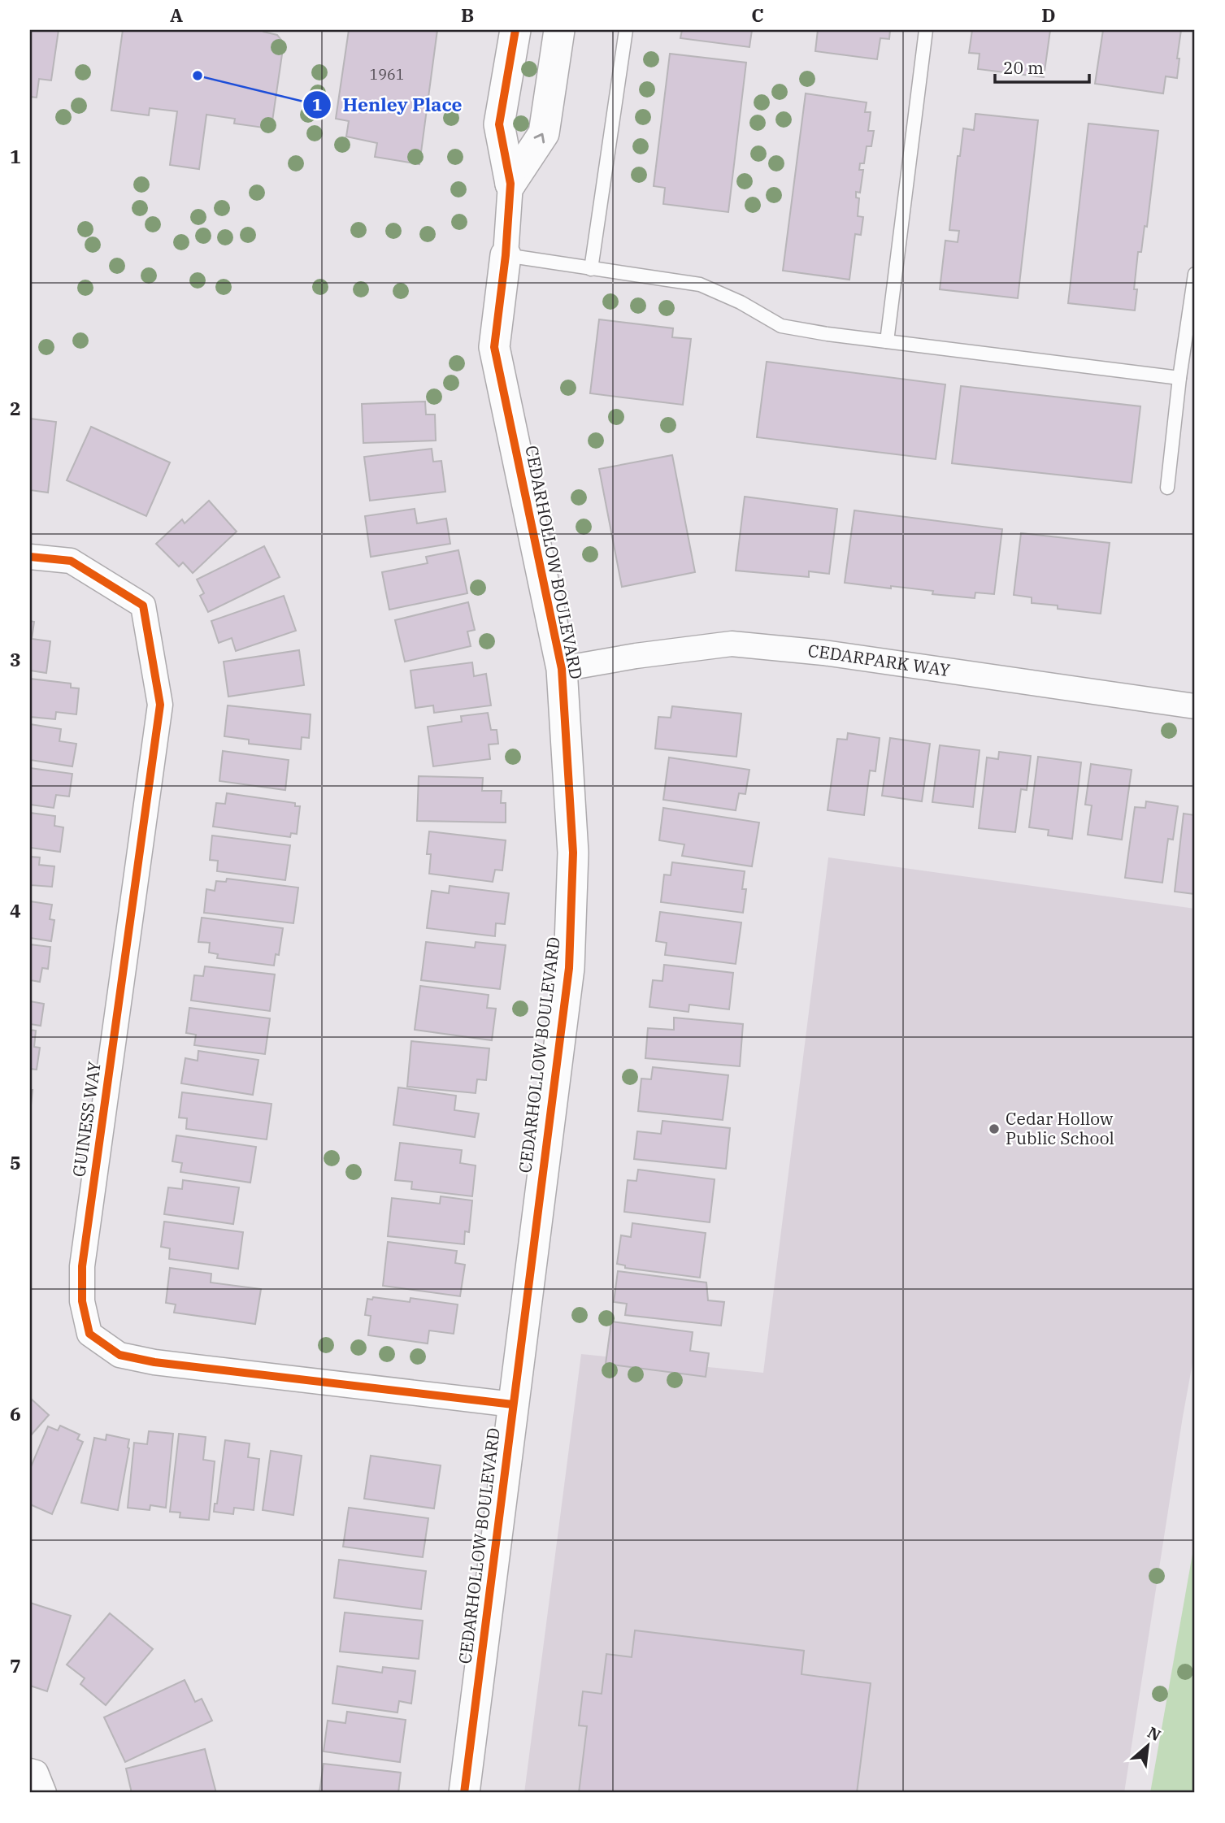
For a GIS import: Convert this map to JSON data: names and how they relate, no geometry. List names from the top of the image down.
{
  "streets": {
    "street": ["CEDARHOLLOW BOULEVARD", "CEDARPARK WAY", "GUINESS WAY"]
  },
  "crossings": [
    ["CEDARHOLLOW BOULEVARD", "CEDARPARK WAY"],
    ["CEDARHOLLOW BOULEVARD", "GUINESS WAY"]
  ],
  "places": ["Henley Place", "Cedar Hollow Public School"],
  "house_numbers": ["1961"],
  "scale_bar": "20 m",
  "north": "top right",
  "grid": {
    "columns": [
      "A",
      "B",
      "C",
      "D"
    ],
    "rows": [
      "1",
      "2",
      "3",
      "4",
      "5",
      "6",
      "7"
    ]
  }
}
